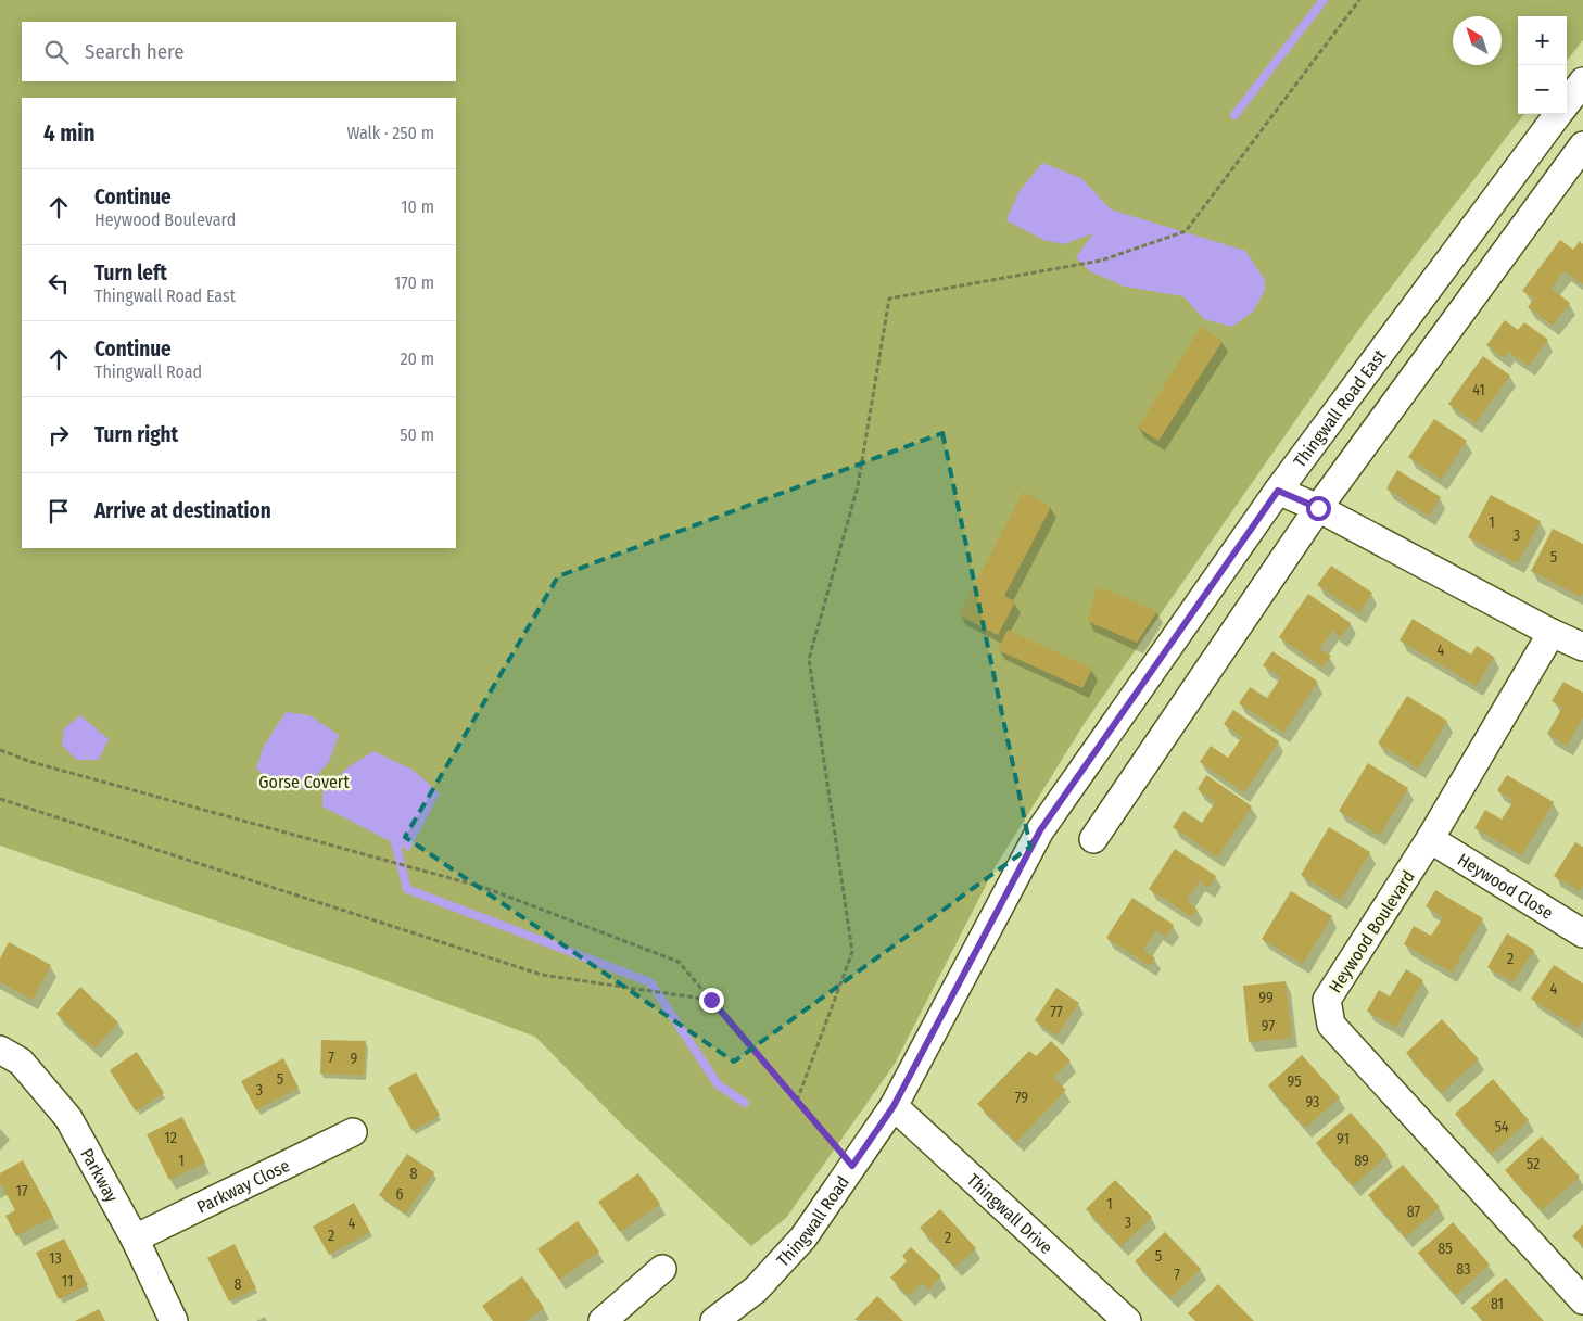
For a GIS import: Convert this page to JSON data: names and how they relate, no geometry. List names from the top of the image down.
{
  "streets": {
    "street": [
      "Thingwall Road East",
      "Heywood Close",
      "Heywood Boulevard",
      "Parkway",
      "Parkway Close",
      "Thingwall Drive",
      "Thingwall Road"
    ]
  },
  "crossings": [
    ["Thingwall Road East", "Thingwall Drive"],
    ["Thingwall Road East", "Thingwall Road"],
    ["Heywood Close", "Heywood Boulevard"],
    ["Parkway", "Parkway Close"],
    ["Thingwall Drive", "Thingwall Road"]
  ],
  "parks": ["Gorse Covert"],
  "house_numbers": [
    "41",
    "1",
    "3",
    "5",
    "4",
    "2",
    "4",
    "99",
    "77",
    "97",
    "7",
    "9",
    "5",
    "95",
    "3",
    "79",
    "93",
    "54",
    "12",
    "91",
    "1",
    "89",
    "52",
    "8",
    "17",
    "6",
    "1",
    "87",
    "3",
    "4",
    "2",
    "2",
    "85",
    "5",
    "13",
    "83",
    "7",
    "11",
    "8",
    "81"
  ],
  "north": "top left",
  "page": {
    "map_buttons": ["+", "−"],
    "search": "Search here",
    "heading": ["4 min", "Walk · 250 m"],
    "list": [
      ["Continue", "Heywood Boulevard", "10 m"],
      ["Turn left", "Thingwall Road East", "170 m"],
      ["Continue", "Thingwall Road", "20 m"],
      ["Turn right", "50 m"],
      "Arrive at destination"
    ]
  }
}
